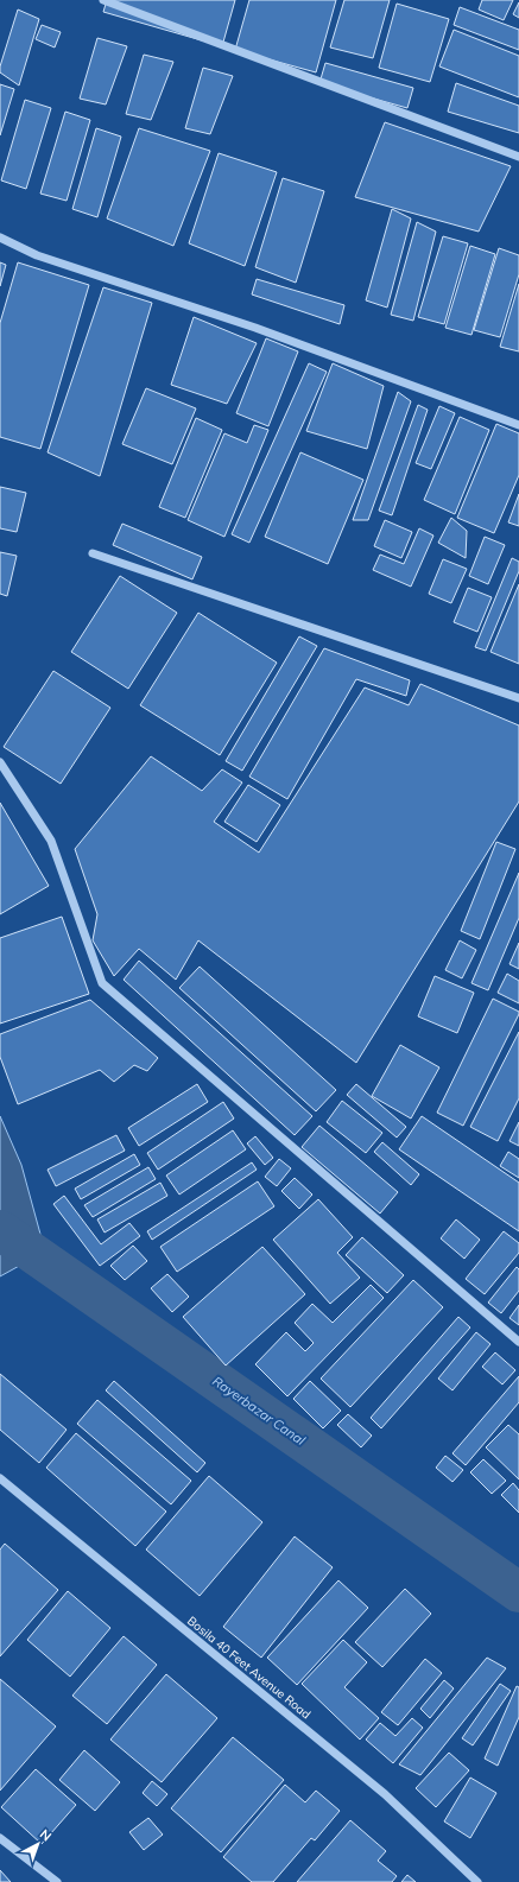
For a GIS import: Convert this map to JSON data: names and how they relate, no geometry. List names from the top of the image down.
{
  "streets": {
    "street": ["Bosila 40 Feet Avenue Road"]
  },
  "water": ["Rayerbazar Canal"],
  "north": "top right"
}
